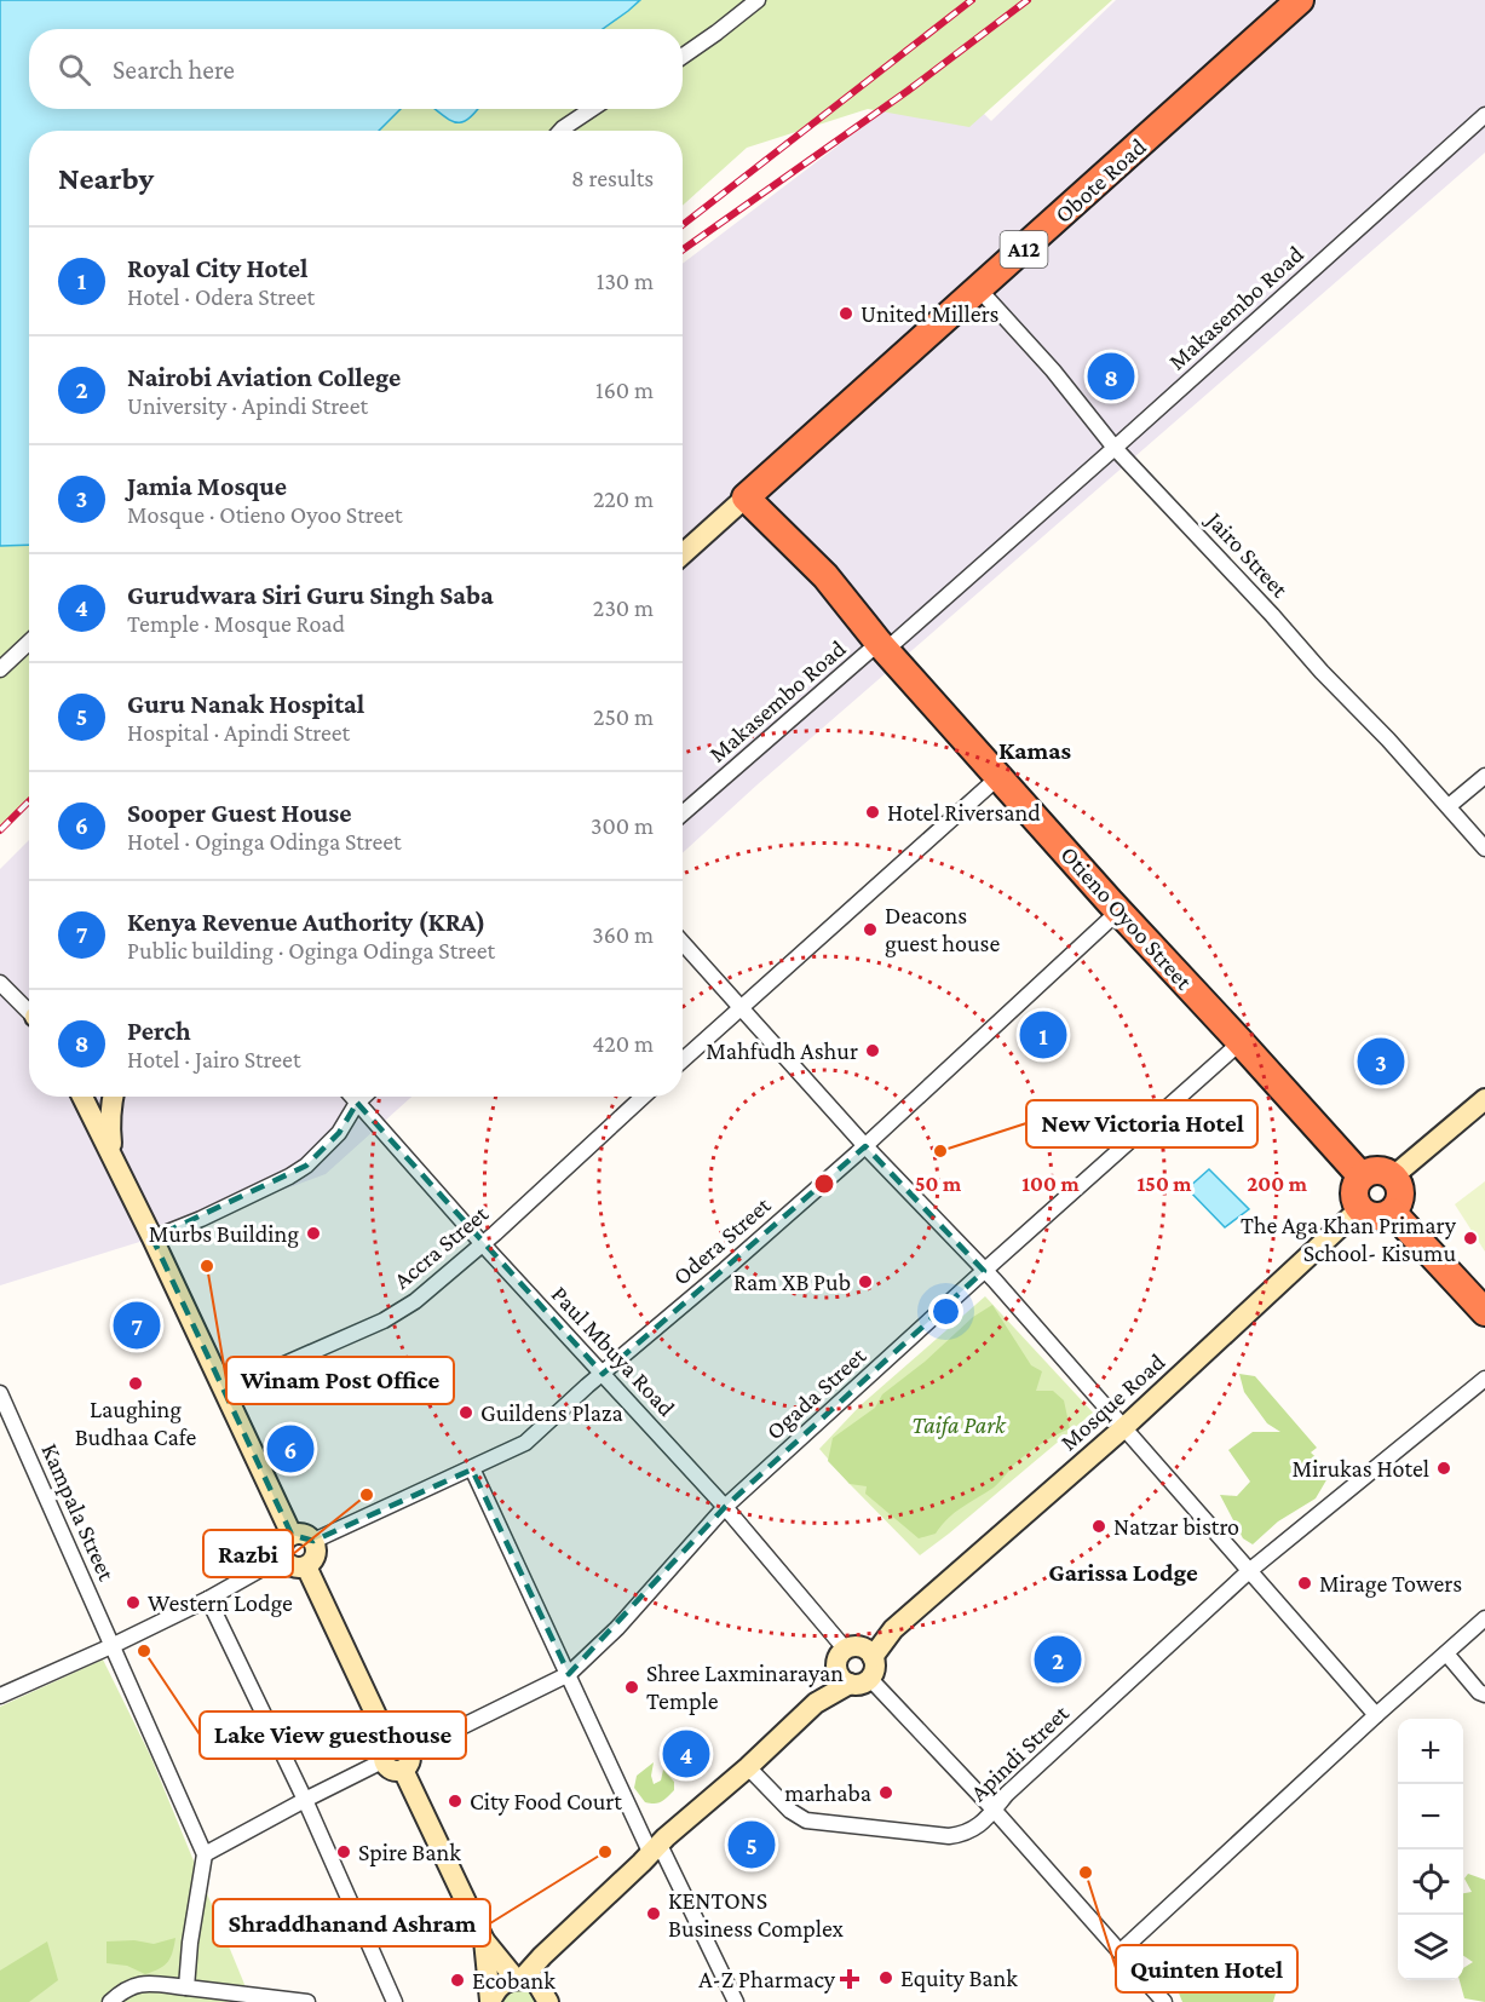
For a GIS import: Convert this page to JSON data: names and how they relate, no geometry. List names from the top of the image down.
{
  "streets": {
    "highway": ["Obote Road", "A12", "Otieno Oyoo Street"],
    "main road": ["Mosque Road"],
    "street": [
      "Makasembo Road",
      "Jairo Street",
      "Odera Street",
      "Accra Street",
      "Paul Mbuya Road",
      "Ogada Street",
      "Kampala Street",
      "Apindi Street"
    ]
  },
  "crossings": [
    ["Obote Road", "Jairo Street"],
    ["Obote Road", "Otieno Oyoo Street"],
    ["Makasembo Road", "Jairo Street"],
    ["Makasembo Road", "Otieno Oyoo Street"],
    ["Otieno Oyoo Street", "Odera Street"],
    ["Otieno Oyoo Street", "Ogada Street"],
    ["Otieno Oyoo Street", "Mosque Road"],
    ["Odera Street", "Paul Mbuya Road"],
    ["Accra Street", "Paul Mbuya Road"],
    ["Paul Mbuya Road", "Ogada Street"],
    ["Paul Mbuya Road", "Mosque Road"],
    ["Paul Mbuya Road", "Apindi Street"],
    ["Ogada Street", "Kampala Street"]
  ],
  "districts": ["Kamas", "Garissa Lodge"],
  "parks": ["Taifa Park"],
  "places": {
    "other": [
      "United Millers",
      "Hotel Riversand",
      "Deacons guest house",
      "Mahfudh Ashur",
      "New Victoria Hotel",
      "Murbs Building",
      "The Aga Khan Primary School- Kisumu",
      "Winam Post Office",
      "Ram XB Pub",
      "Laughing Budhaa Cafe",
      "Guildens Plaza",
      "Mirukas Hotel",
      "Razbi",
      "Natzar bistro",
      "Mirage Towers",
      "Western Lodge",
      "Lake View guesthouse",
      "Shree Laxminarayan Temple",
      "marhaba",
      "City Food Court",
      "Spire Bank",
      "Shraddhanand Ashram",
      "Quinten Hotel",
      "KENTONS Business Complex",
      "Equity Bank",
      "Ecobank"
    ],
    "health": ["A-Z Pharmacy"]
  },
  "page": {
    "search": "Search here",
    "heading": ["Nearby", "8 results"],
    "list": [
      {
        "mark": "1",
        "name": "Royal City Hotel",
        "note": "Hotel · Odera Street",
        "value": "130 m"
      },
      {
        "mark": "2",
        "name": "Nairobi Aviation College",
        "note": "University · Apindi Street",
        "value": "160 m"
      },
      {
        "mark": "3",
        "name": "Jamia Mosque",
        "note": "Mosque · Otieno Oyoo Street",
        "value": "220 m"
      },
      {
        "mark": "4",
        "name": "Gurudwara Siri Guru Singh Saba",
        "note": "Temple · Mosque Road",
        "value": "230 m"
      },
      {
        "mark": "5",
        "name": "Guru Nanak Hospital",
        "note": "Hospital · Apindi Street",
        "value": "250 m"
      },
      {
        "mark": "6",
        "name": "Sooper Guest House",
        "note": "Hotel · Oginga Odinga Street",
        "value": "300 m"
      },
      {
        "mark": "7",
        "name": "Kenya Revenue Authority (KRA)",
        "note": "Public building · Oginga Odinga Street",
        "value": "360 m"
      },
      {
        "mark": "8",
        "name": "Perch",
        "note": "Hotel · Jairo Street",
        "value": "420 m"
      }
    ],
    "pins": [
      "8",
      "1",
      "3",
      "7",
      "6",
      "2",
      "4",
      "5"
    ],
    "map_buttons": ["+", "−"]
  },
  "rings": [
    "50 m",
    "100 m",
    "150 m",
    "200 m"
  ]
}
